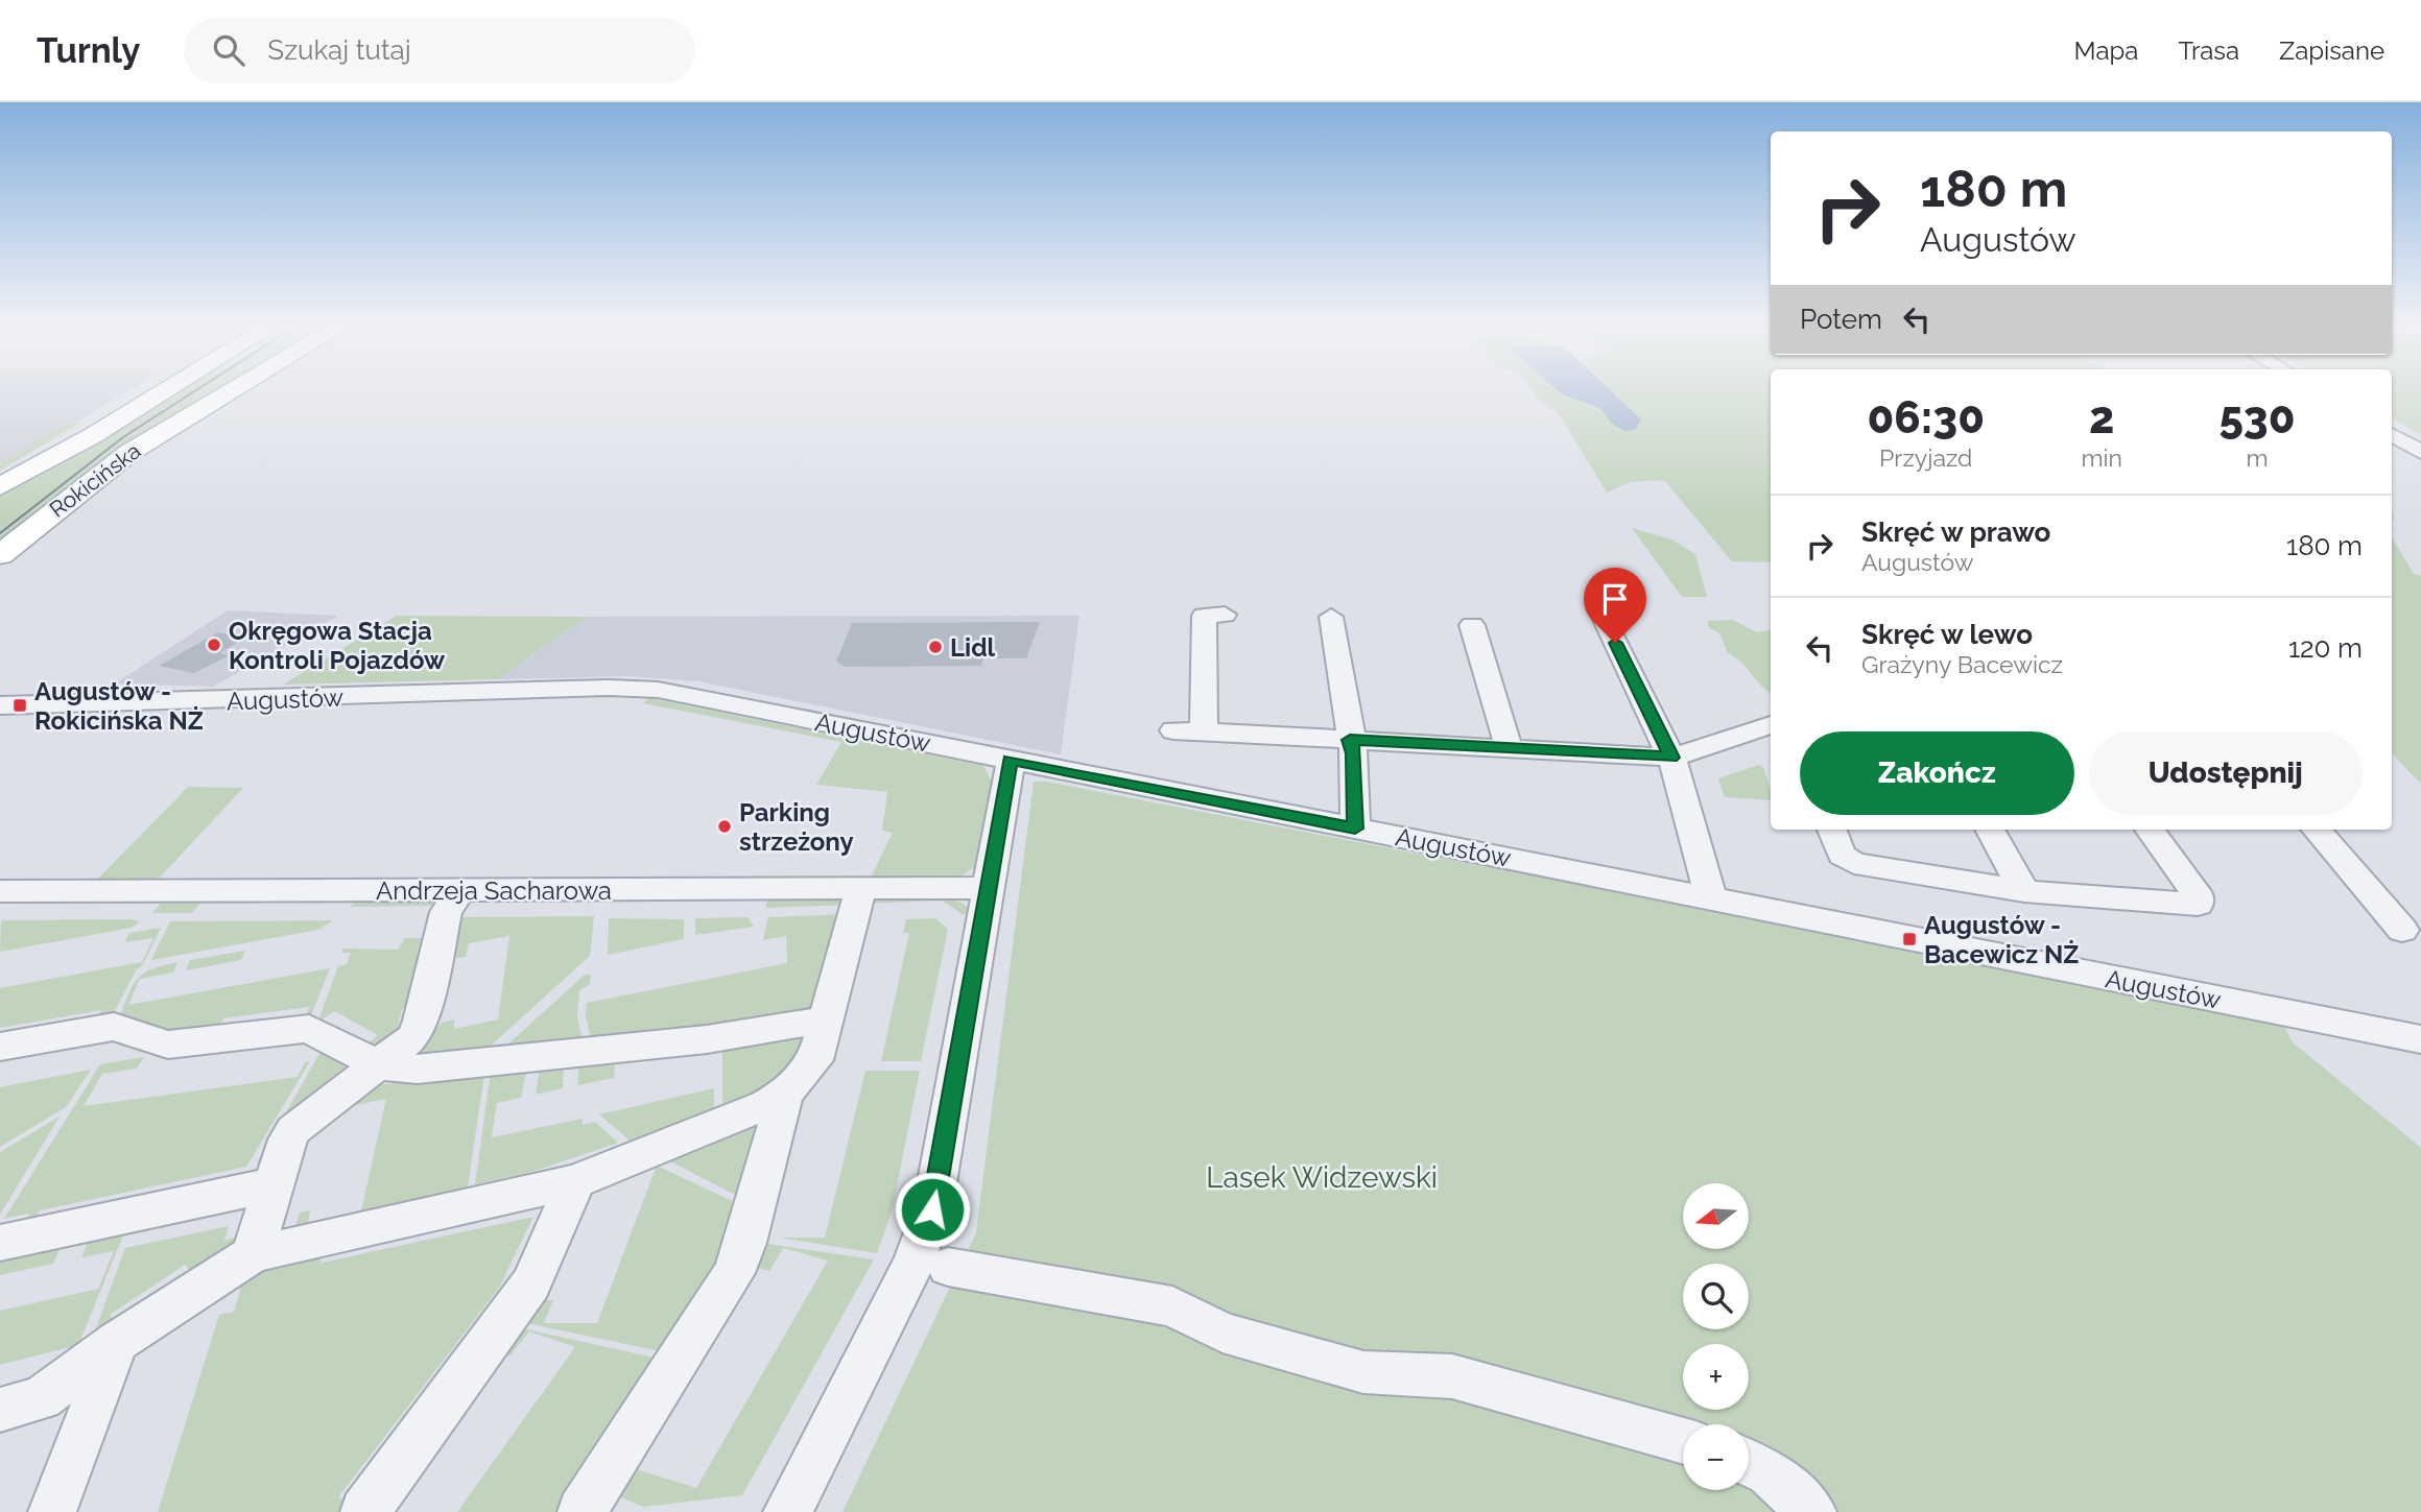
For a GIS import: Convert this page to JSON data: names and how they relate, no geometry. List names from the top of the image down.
{
  "streets": {
    "main road": ["Rokicińska"],
    "street": ["Augustów", "Andrzeja Sacharowa"]
  },
  "parks": ["Lasek Widzewski"],
  "places": {
    "other": ["Okręgowa Stacja Kontroli Pojazdów", "Lidl", "Parking strzeżony"],
    "transit": ["Augustów - Rokicińska NŻ", "Augustów - Bacewicz NŻ"]
  },
  "north": "left",
  "page": {
    "header": "Turnly",
    "search": "Szukaj tutaj",
    "nav": ["Mapa", "Trasa", "Zapisane"],
    "turn": ["180 m", "Augustów"],
    "then": "Potem",
    "eta": [
      "06:30",
      "Przyjazd",
      "2",
      "min",
      "530",
      "m"
    ],
    "list": [
      {
        "name": "Skręć w prawo",
        "note": "Augustów",
        "value": "180 m"
      },
      {
        "name": "Skręć w lewo",
        "note": "Grażyny Bacewicz",
        "value": "120 m"
      }
    ],
    "buttons": ["Zakończ", "Udostępnij"],
    "map_buttons": ["+", "−"]
  }
}
